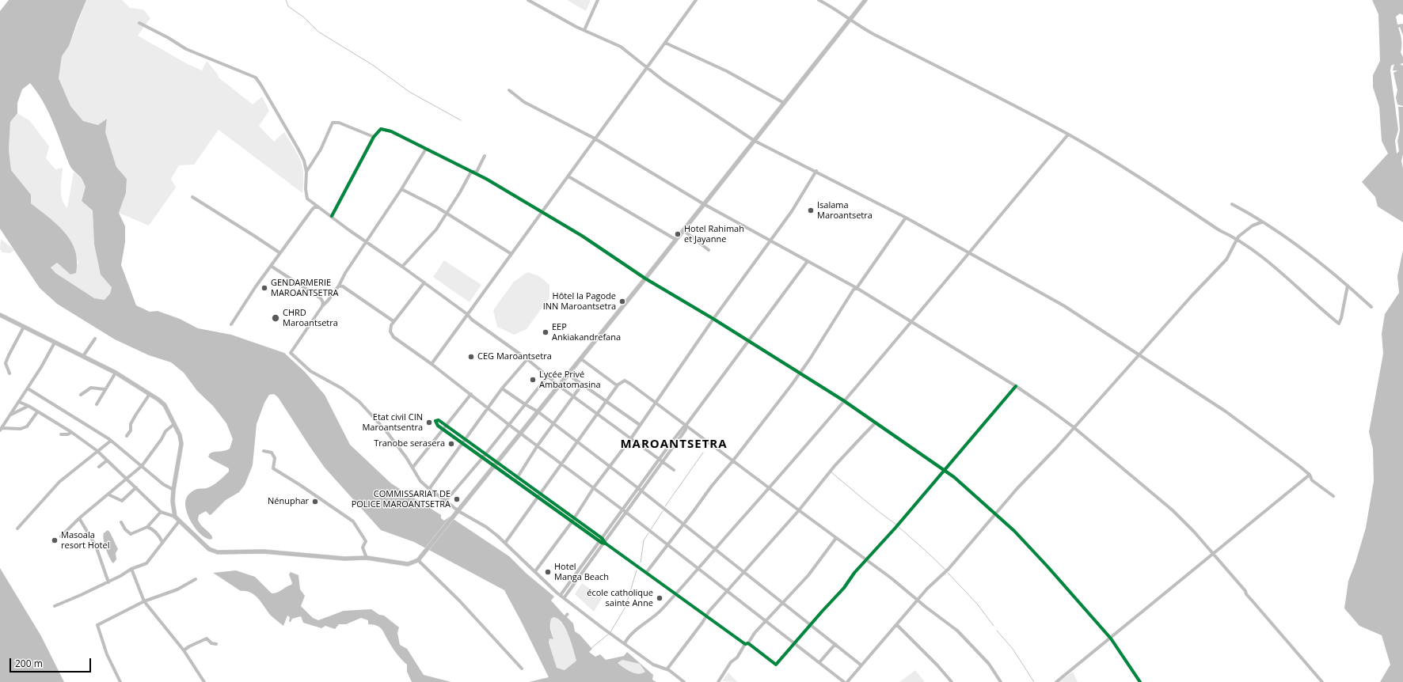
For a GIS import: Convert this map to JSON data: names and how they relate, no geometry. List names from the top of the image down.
{
  "districts": ["MAROANTSETRA"],
  "places": [
    "Isalama Maroantsetra",
    "Hotel Rahimah et Jayanne",
    "GENDARMERIE MAROANTSETRA",
    "Hôtel la Pagode INN Maroantsetra",
    "CHRD Maroantsetra",
    "EEP Ankiakandrefana",
    "CEG Maroantsetra",
    "Lycée Privé Ambatomasina",
    "Etat civil CIN Maroantsentra",
    "Tranobe serasera",
    "COMMISSARIAT DE POLICE MAROANTSETRA",
    "Nénuphar",
    "Masoala resort Hotel",
    "Hotel Manga Beach",
    "école catholique sainte Anne"
  ],
  "scale_bar": "200 m"
}
